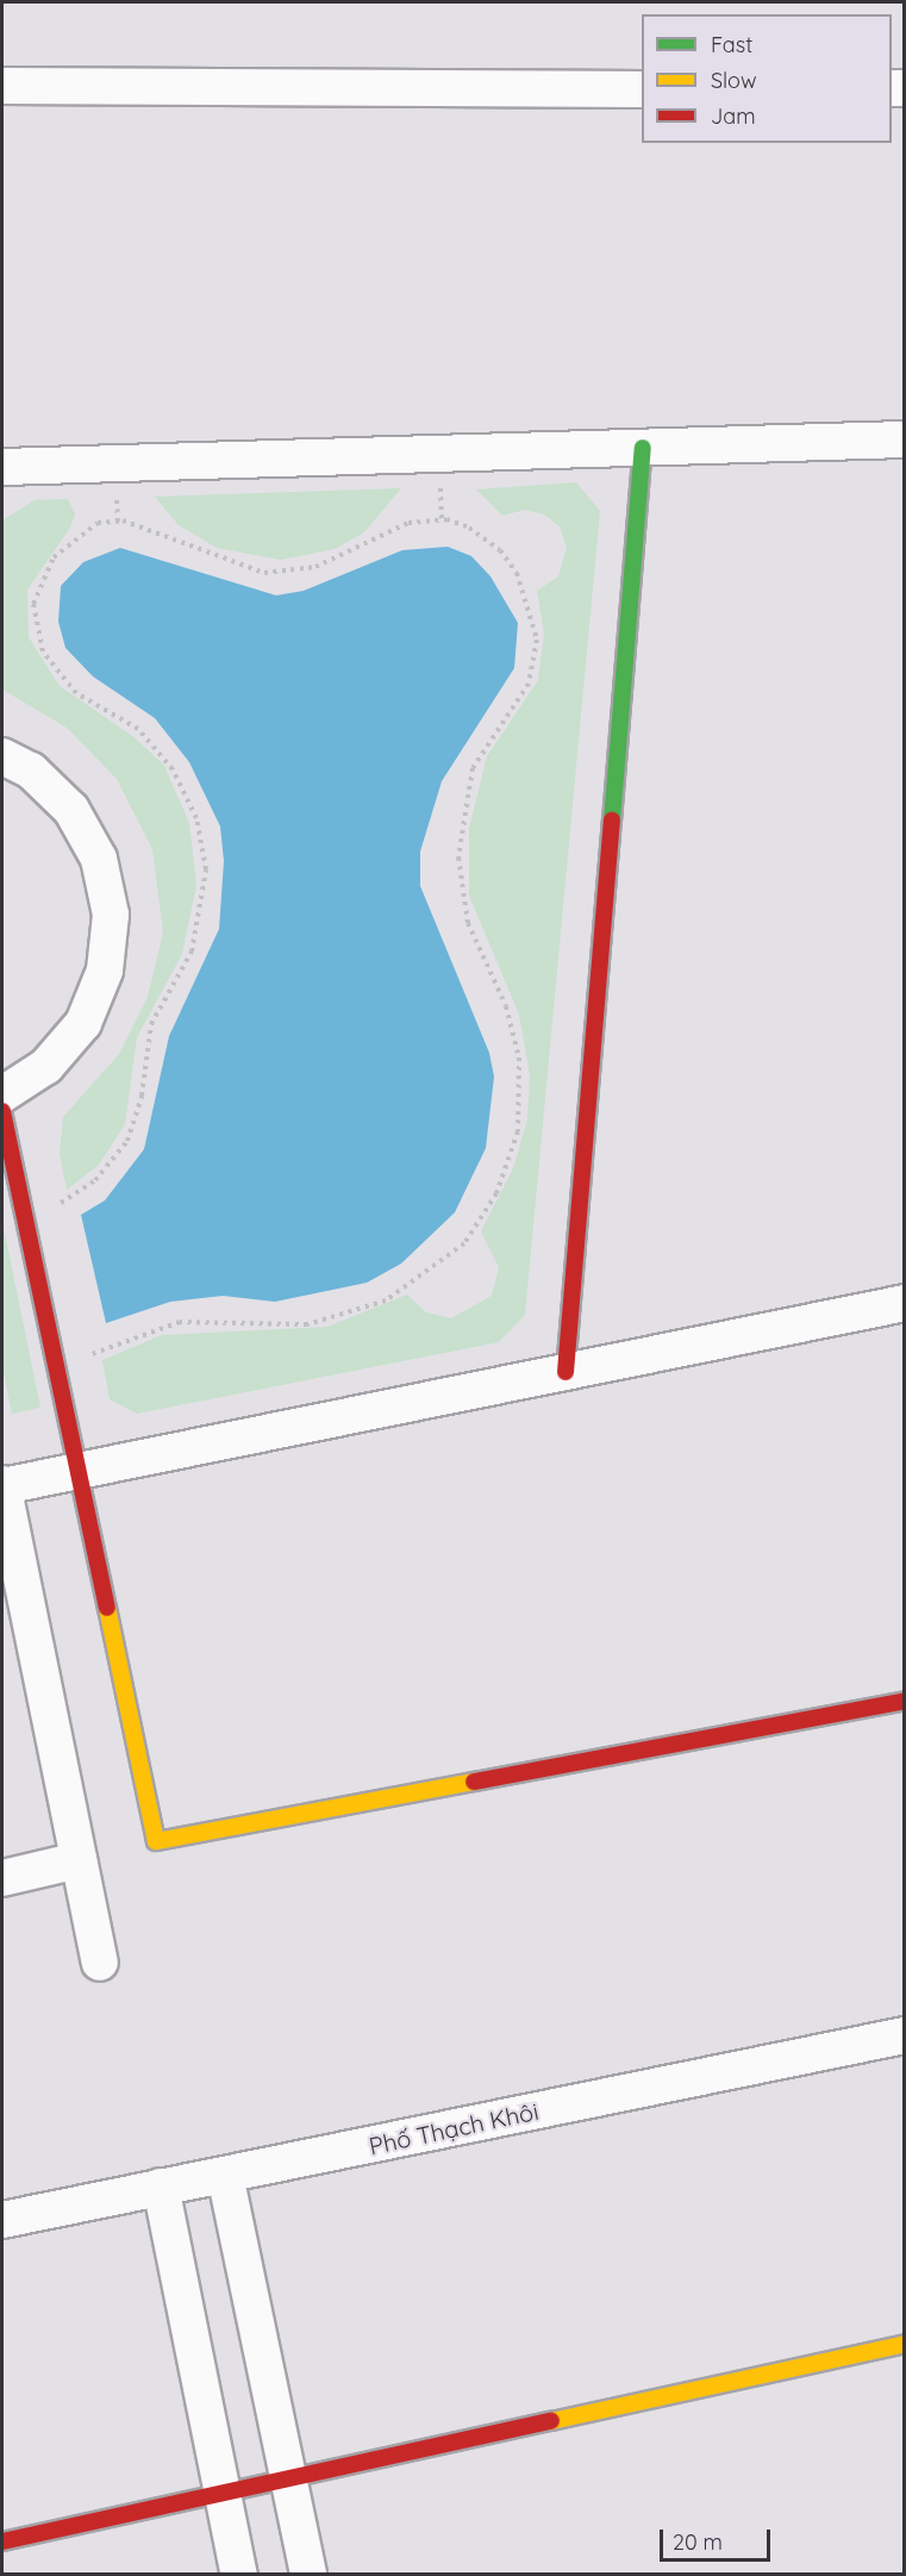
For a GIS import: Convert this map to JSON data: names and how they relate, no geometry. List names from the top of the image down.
{
  "streets": {
    "street": ["Phố Thạch Khôi"]
  },
  "legend": ["Fast", "Slow", "Jam"],
  "scale_bar": "20 m"
}
